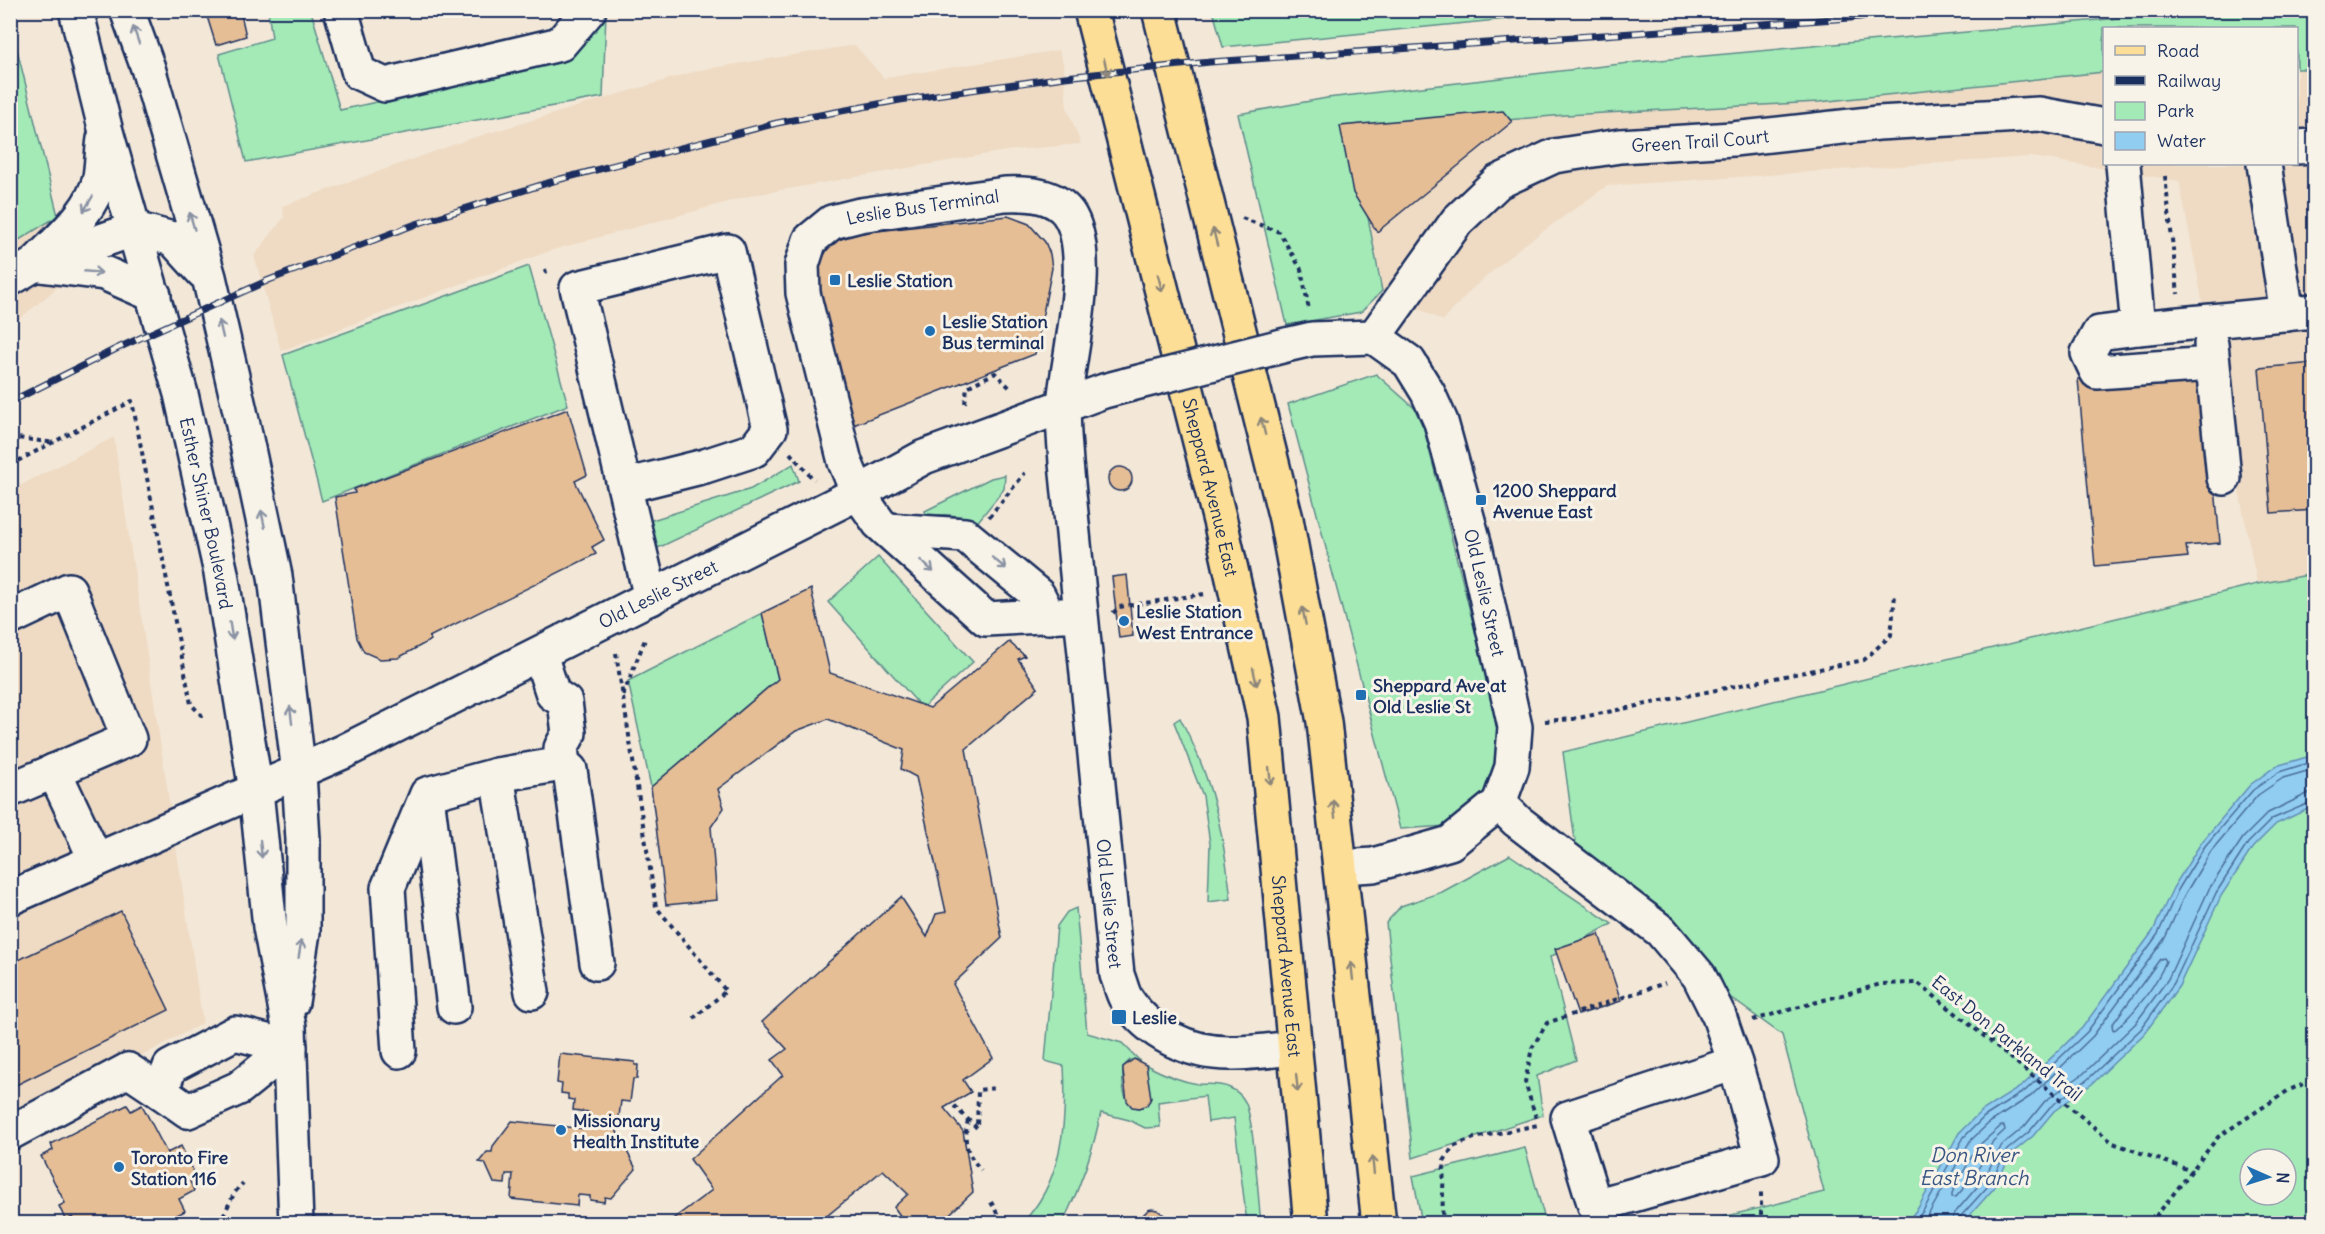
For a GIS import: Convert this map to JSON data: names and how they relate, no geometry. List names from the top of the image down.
{
  "streets": {
    "main road": ["Sheppard Avenue East"],
    "street": [
      "Green Trail Court",
      "Leslie Bus Terminal",
      "Esther Shiner Boulevard",
      "Old Leslie Street"
    ],
    "path": ["East Don Parkland Trail"]
  },
  "crossings": [
    ["Green Trail Court", "Old Leslie Street"],
    ["Leslie Bus Terminal", "Old Leslie Street"],
    ["Sheppard Avenue East", "Old Leslie Street"],
    ["Esther Shiner Boulevard", "Old Leslie Street"]
  ],
  "water": ["Don River East Branch"],
  "places": {
    "transit": [
      "Leslie Station",
      "1200 Sheppard Avenue East",
      "Sheppard Ave at Old Leslie St",
      "Leslie"
    ],
    "other": [
      "Leslie Station Bus terminal",
      "Leslie Station West Entrance",
      "Missionary Health Institute",
      "Toronto Fire Station 116"
    ]
  },
  "legend": [
    "Road",
    "Railway",
    "Park",
    "Water"
  ],
  "north": "right"
}
